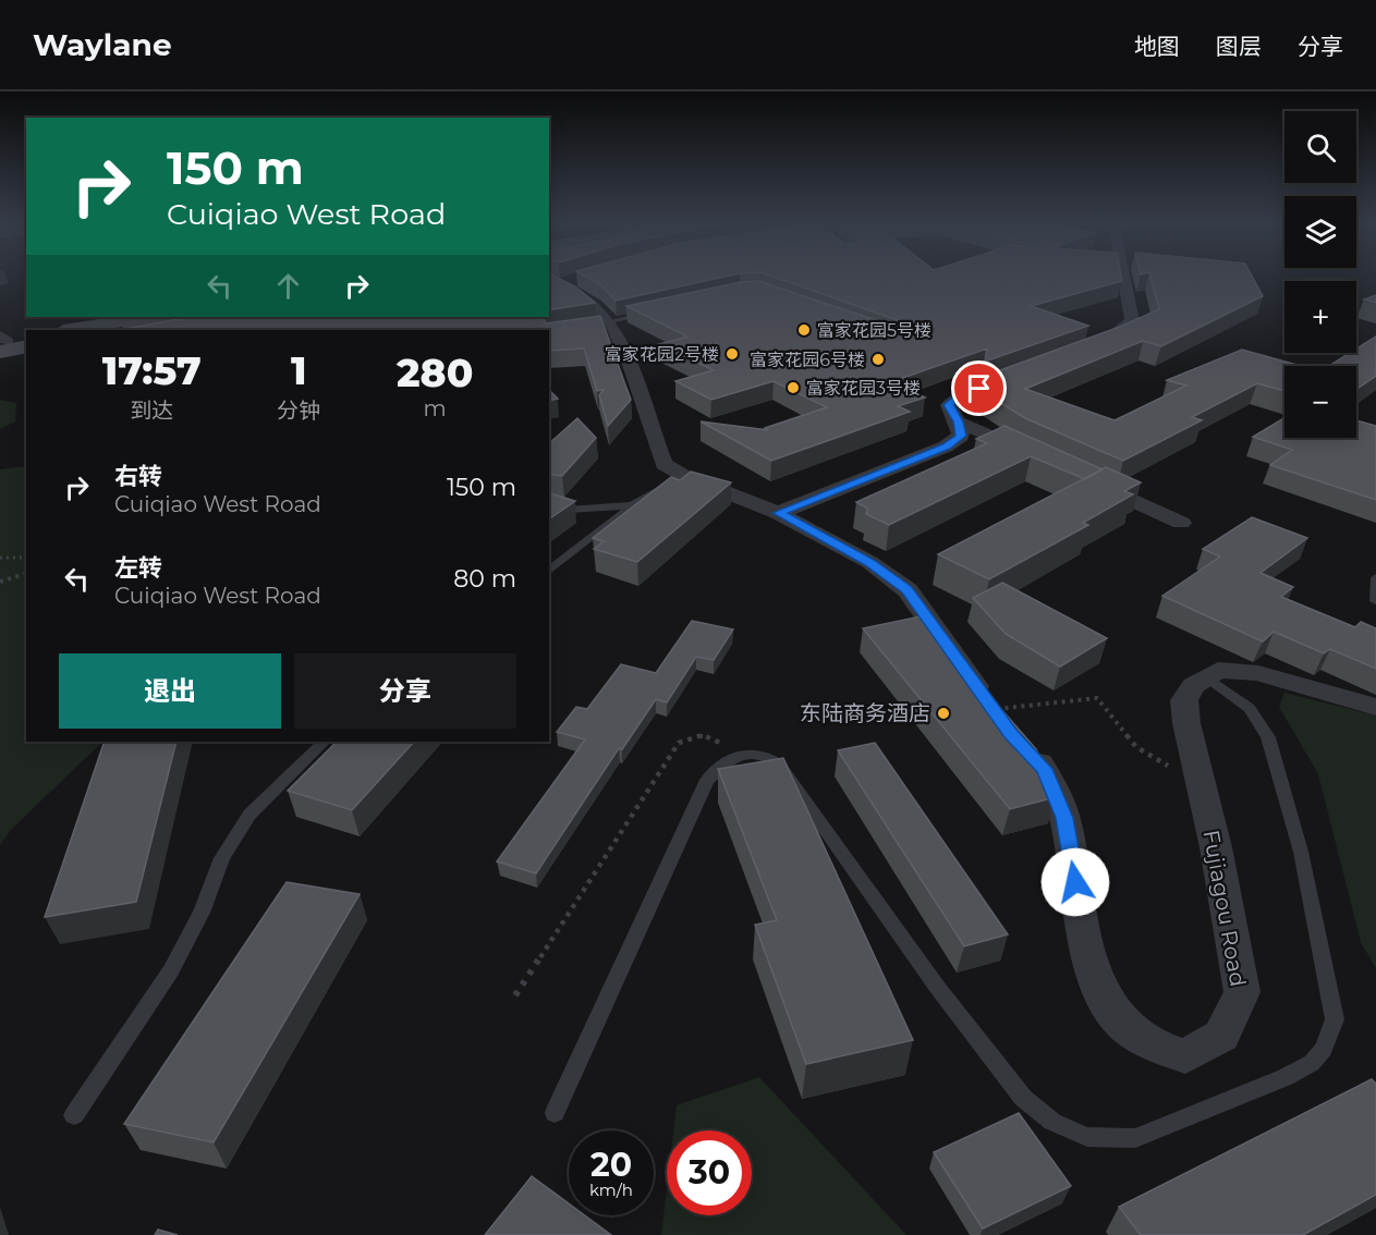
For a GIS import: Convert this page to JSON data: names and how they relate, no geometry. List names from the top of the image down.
{
  "streets": {
    "street": ["Fujiagou Road"]
  },
  "places": [
    "富家花园5号楼",
    "富家花园2号楼",
    "富家花园6号楼",
    "富家花园3号楼",
    "东陆商务酒店"
  ],
  "page": {
    "header": "Waylane",
    "nav": ["地图", "图层", "分享"],
    "map_buttons": ["+", "−"],
    "turn": ["150 m", "Cuiqiao West Road"],
    "eta": [
      "17:57",
      "到达",
      "1",
      "分钟",
      "280",
      "m"
    ],
    "list": [
      {
        "name": "右转",
        "note": "Cuiqiao West Road",
        "value": "150 m"
      },
      {
        "name": "左转",
        "note": "Cuiqiao West Road",
        "value": "80 m"
      }
    ],
    "buttons": ["退出", "分享"],
    "speed": "20 km/h",
    "limit": "30"
  }
}
